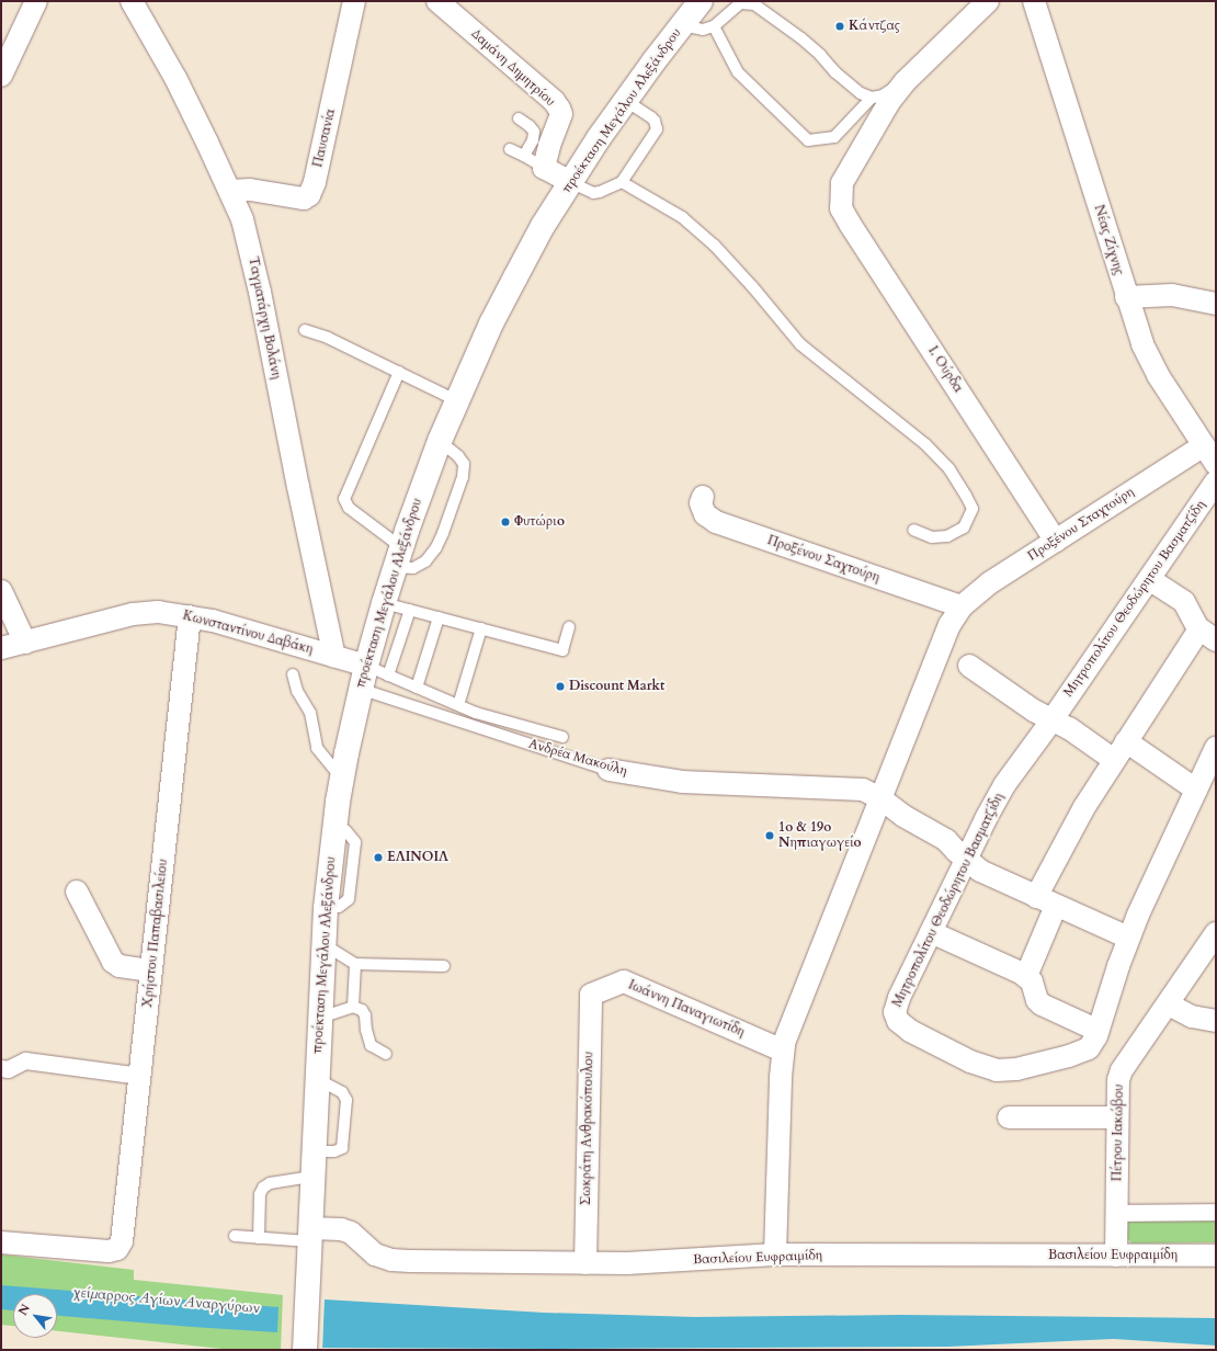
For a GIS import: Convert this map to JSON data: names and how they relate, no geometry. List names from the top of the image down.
{
  "streets": {
    "main road": ["προέκταση Μεγάλου Αλεξάνδρου"],
    "street": [
      "Δαμάνη Δημητρίου",
      "Παυσανία",
      "Νέας Ζίχνης",
      "Ταγματάρχη Βολάνη",
      "Ι. Ούρδα",
      "Προξένου Σταχτούρη",
      "Προξένου Σαχτούρη",
      "Μητροπολίτου Θεοδώρητου Βασματζίδη",
      "Κωνσταντίνου Δαβάκη",
      "Ανδρέα Μακούλη",
      "Χρήστου Παπαβασιλείου",
      "Ιωάννη Παναγιωτίδη",
      "Σωκράτη Ανθρακόπουλου",
      "Πέτρου Ιακώβου",
      "Βασιλείου Ευφραιμίδη"
    ]
  },
  "crossings": [
    ["προέκταση Μεγάλου Αλεξάνδρου", "Κωνσταντίνου Δαβάκη"],
    ["προέκταση Μεγάλου Αλεξάνδρου", "Ανδρέα Μακούλη"],
    ["προέκταση Μεγάλου Αλεξάνδρου", "Βασιλείου Ευφραιμίδη"],
    ["Παυσανία", "Ταγματάρχη Βολάνη"],
    ["Νέας Ζίχνης", "Προξένου Σταχτούρη"],
    ["Ταγματάρχη Βολάνη", "Κωνσταντίνου Δαβάκη"],
    ["Ι. Ούρδα", "Προξένου Σταχτούρη"],
    ["Προξένου Σταχτούρη", "Προξένου Σαχτούρη"],
    ["Μητροπολίτου Θεοδώρητου Βασματζίδη", "Ανδρέα Μακούλη"],
    ["Κωνσταντίνου Δαβάκη", "Ανδρέα Μακούλη"],
    ["Κωνσταντίνου Δαβάκη", "Χρήστου Παπαβασιλείου"],
    ["Ιωάννη Παναγιωτίδη", "Σωκράτη Ανθρακόπουλου"],
    ["Σωκράτη Ανθρακόπουλου", "Βασιλείου Ευφραιμίδη"],
    ["Πέτρου Ιακώβου", "Βασιλείου Ευφραιμίδη"]
  ],
  "water": ["χείμαρρος Αγίων Αναργύρων"],
  "places": [
    "Κάντζας",
    "Φυτώριο",
    "Discount Markt",
    "1ο & 19ο Νηπιαγωγείο",
    "ΕΛΙΝΟΙΛ"
  ],
  "north": "top left"
}
